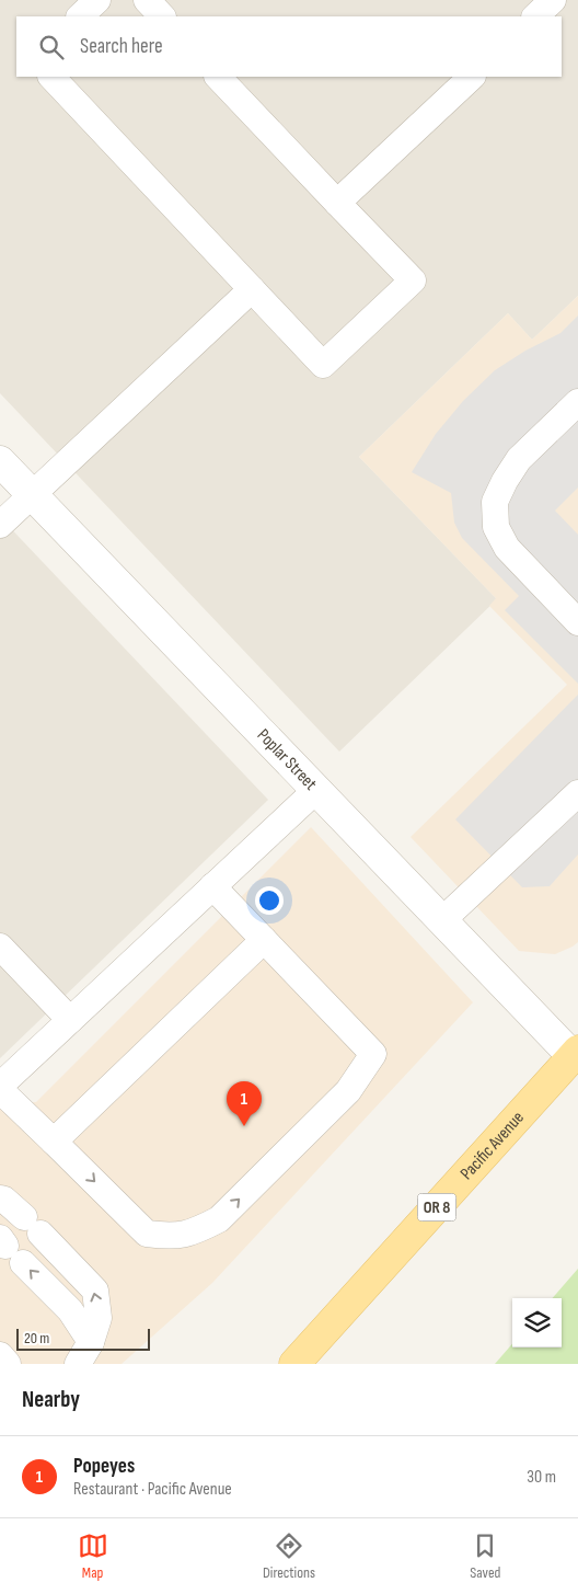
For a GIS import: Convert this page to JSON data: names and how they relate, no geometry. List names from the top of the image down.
{
  "streets": {
    "main road": ["Pacific Avenue", "OR 8"],
    "street": ["Poplar Street"]
  },
  "crossings": [
    ["Poplar Street", "Pacific Avenue"]
  ],
  "scale_bar": "20 m",
  "page": {
    "search": "Search here",
    "pins": "1",
    "scale": "20 m",
    "heading": "Nearby",
    "list": [
      {
        "mark": "1",
        "name": "Popeyes",
        "note": "Restaurant · Pacific Avenue",
        "value": "30 m"
      }
    ],
    "nav": ["Map", "Directions", "Saved"]
  }
}
